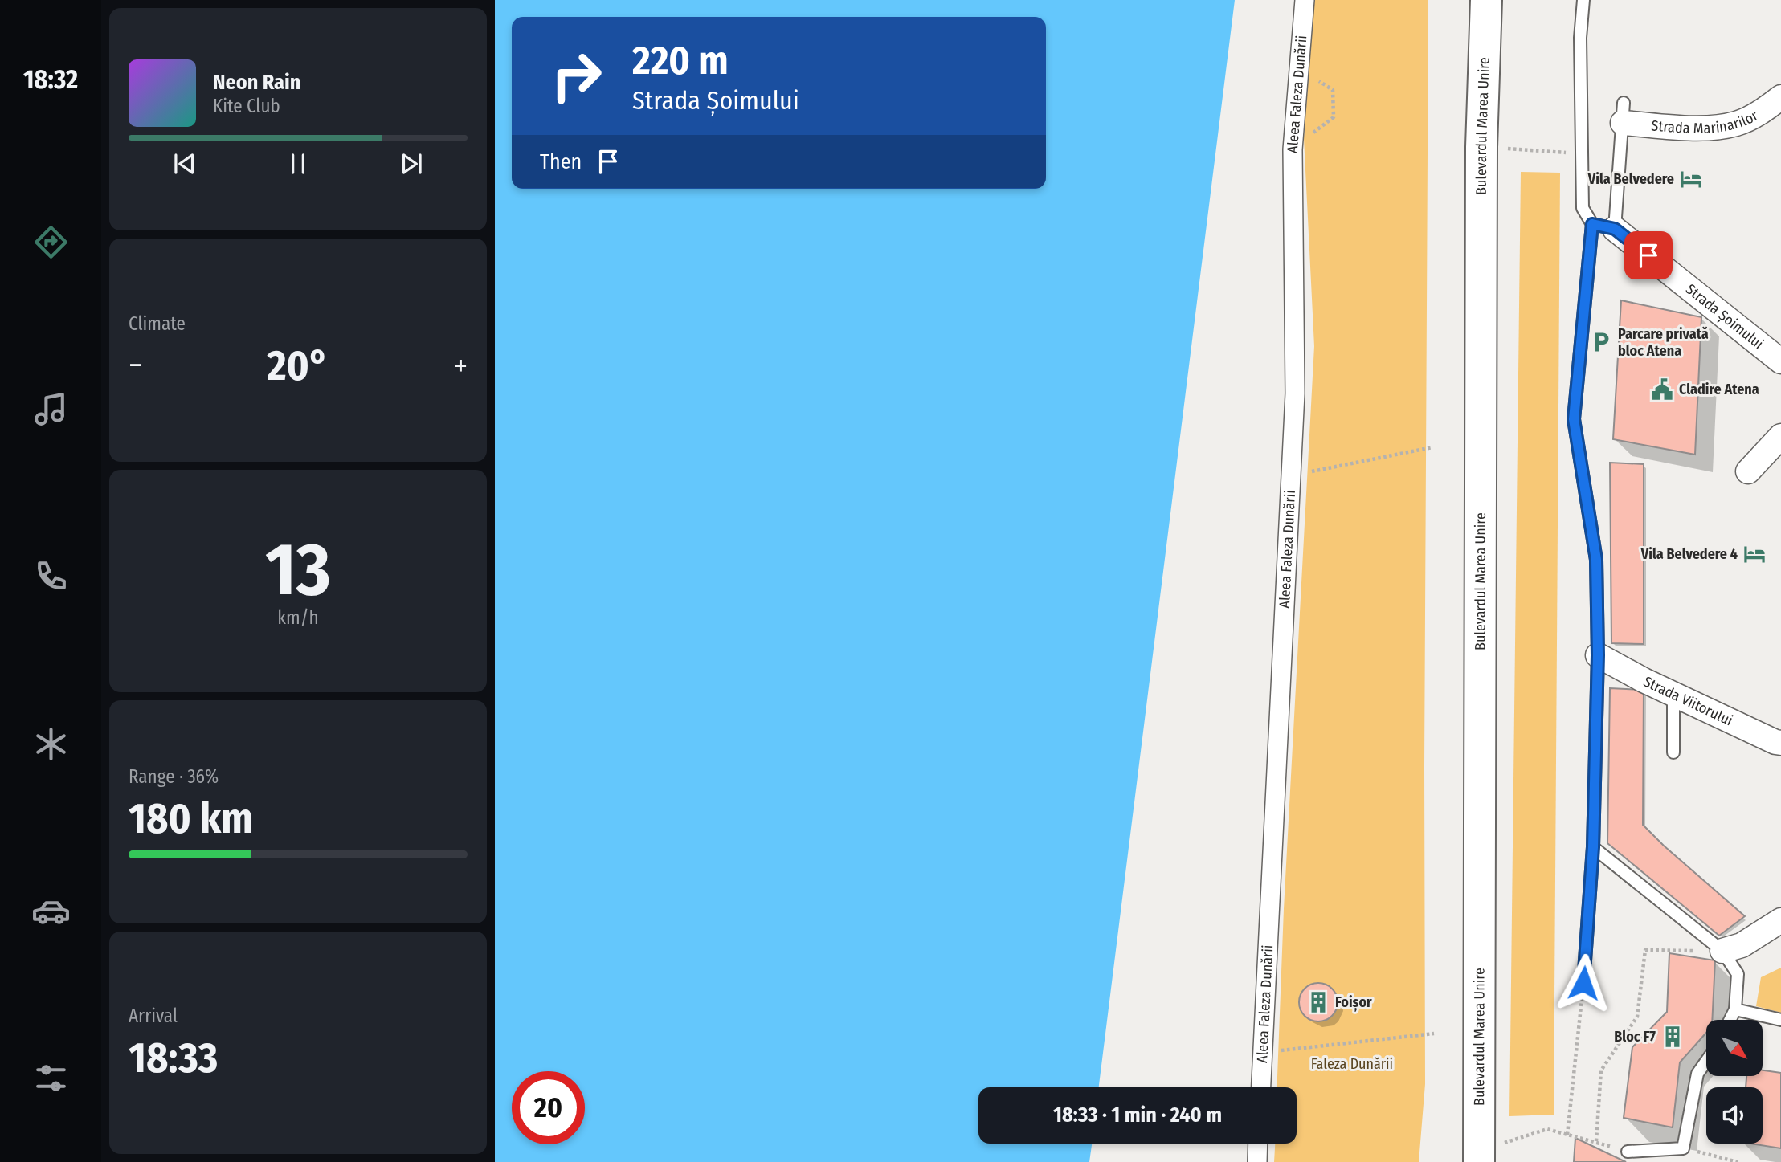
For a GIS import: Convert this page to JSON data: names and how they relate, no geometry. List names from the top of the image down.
{
  "streets": {
    "main road": ["Bulevardul Marea Unire"],
    "street": [
      "Aleea Faleza Dunării",
      "Strada Marinarilor",
      "Strada Șoimului",
      "Strada Viitorului"
    ]
  },
  "parks": ["Faleza Dunării"],
  "places": {
    "hotel": ["Vila Belvedere", "Vila Belvedere 4"],
    "parking": ["Parcare privată bloc Atena"],
    "public building": ["Cladire Atena"],
    "building": ["Foișor", "Bloc F7"]
  },
  "north": "bottom right",
  "page": {
    "tabs": "18:32",
    "turn": ["220 m", "Strada Șoimului"],
    "song": ["Neon Rain", "Kite Club"],
    "then": "Then",
    "tile": [
      "Climate",
      ["13", "km/h"],
      ["Range · 36%", "180 km"],
      ["Arrival", "18:33"]
    ],
    "heat": ["−", "20°", "+"],
    "limit": "20",
    "trip": "18:33 · 1 min · 240 m"
  }
}
